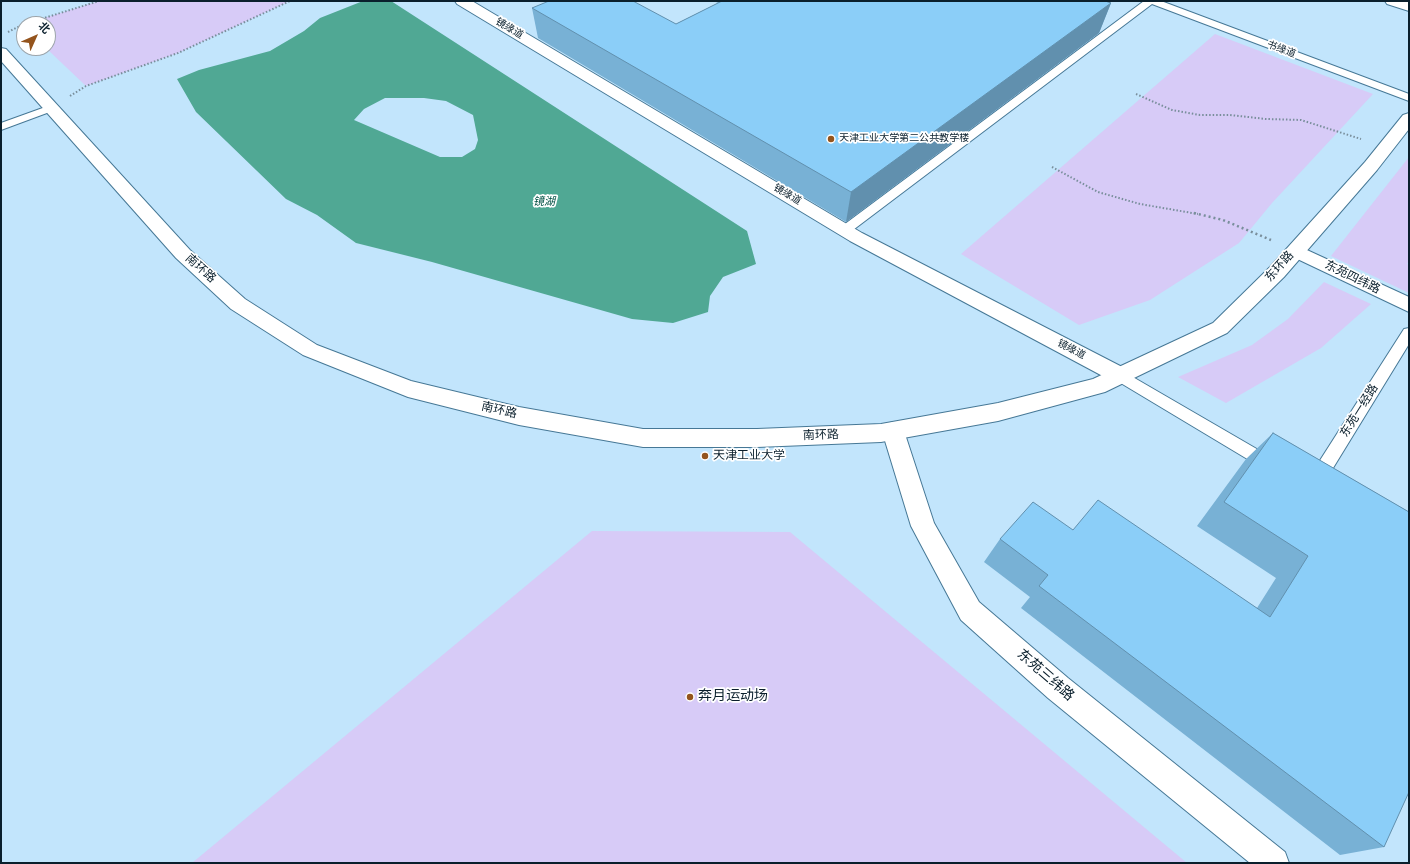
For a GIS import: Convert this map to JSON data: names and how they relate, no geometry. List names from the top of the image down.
{
  "streets": {
    "street": [
      "镜缘道",
      "东环路",
      "南环路",
      "东苑四纬路",
      "东苑三纬路"
    ],
    "lane": ["书缘道", "东苑一经路"]
  },
  "crossings": [
    ["镜缘道", "东环路"],
    ["镜缘道", "南环路"],
    ["东环路", "南环路"],
    ["东环路", "东苑四纬路"],
    ["南环路", "东苑三纬路"]
  ],
  "water": ["镜湖"],
  "places": ["天津工业大学第二公共教学楼", "天津工业大学", "奔月运动场"],
  "north": "top right"
}
